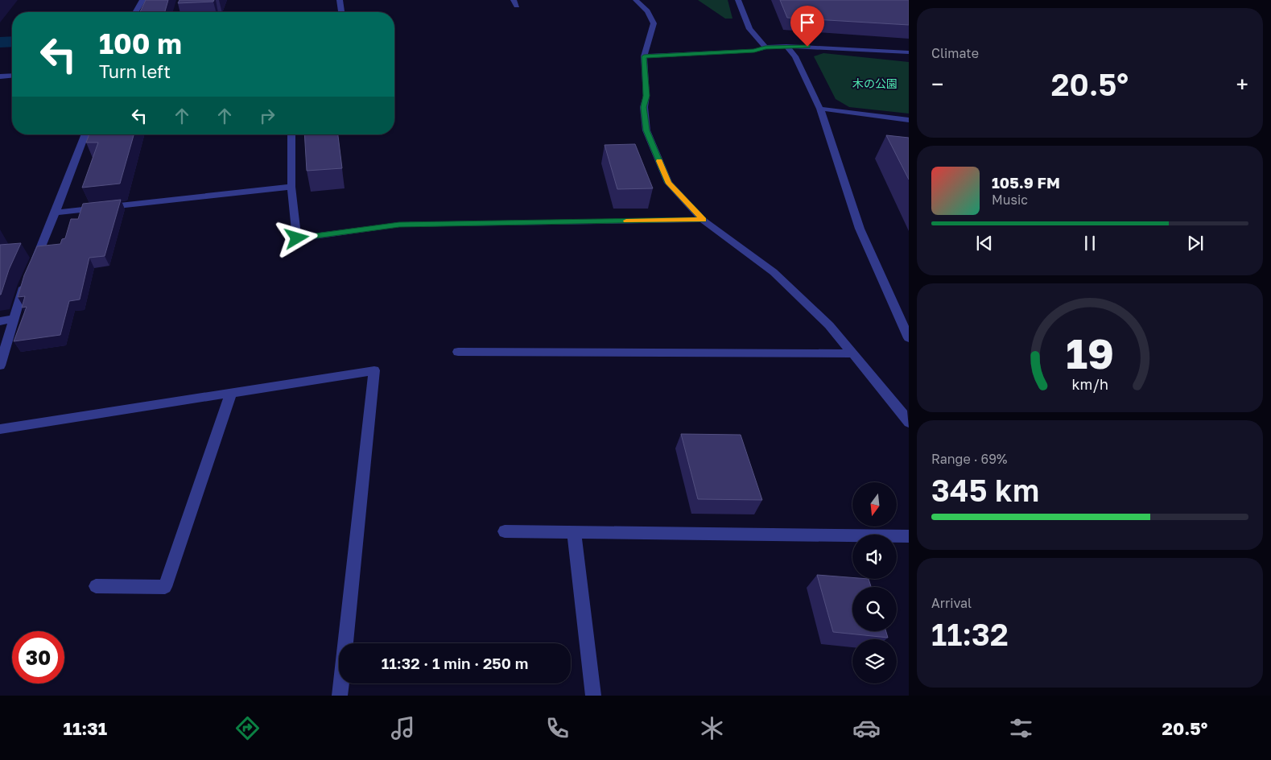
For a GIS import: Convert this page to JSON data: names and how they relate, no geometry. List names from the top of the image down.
{
  "parks": ["木の公園"],
  "north": "bottom",
  "page": {
    "tile": [
      "Climate",
      ["Range · 69%", "345 km"],
      ["Arrival", "11:32"]
    ],
    "turn": ["100 m", "Turn left"],
    "heat": ["−", "20.5°", "+"],
    "song": ["105.9 FM", "Music"],
    "limit": "30",
    "trip": "11:32 · 1 min · 250 m",
    "tabs": ["11:31", "20.5°"],
    "gauge": ["19", "km/h"]
  }
}
